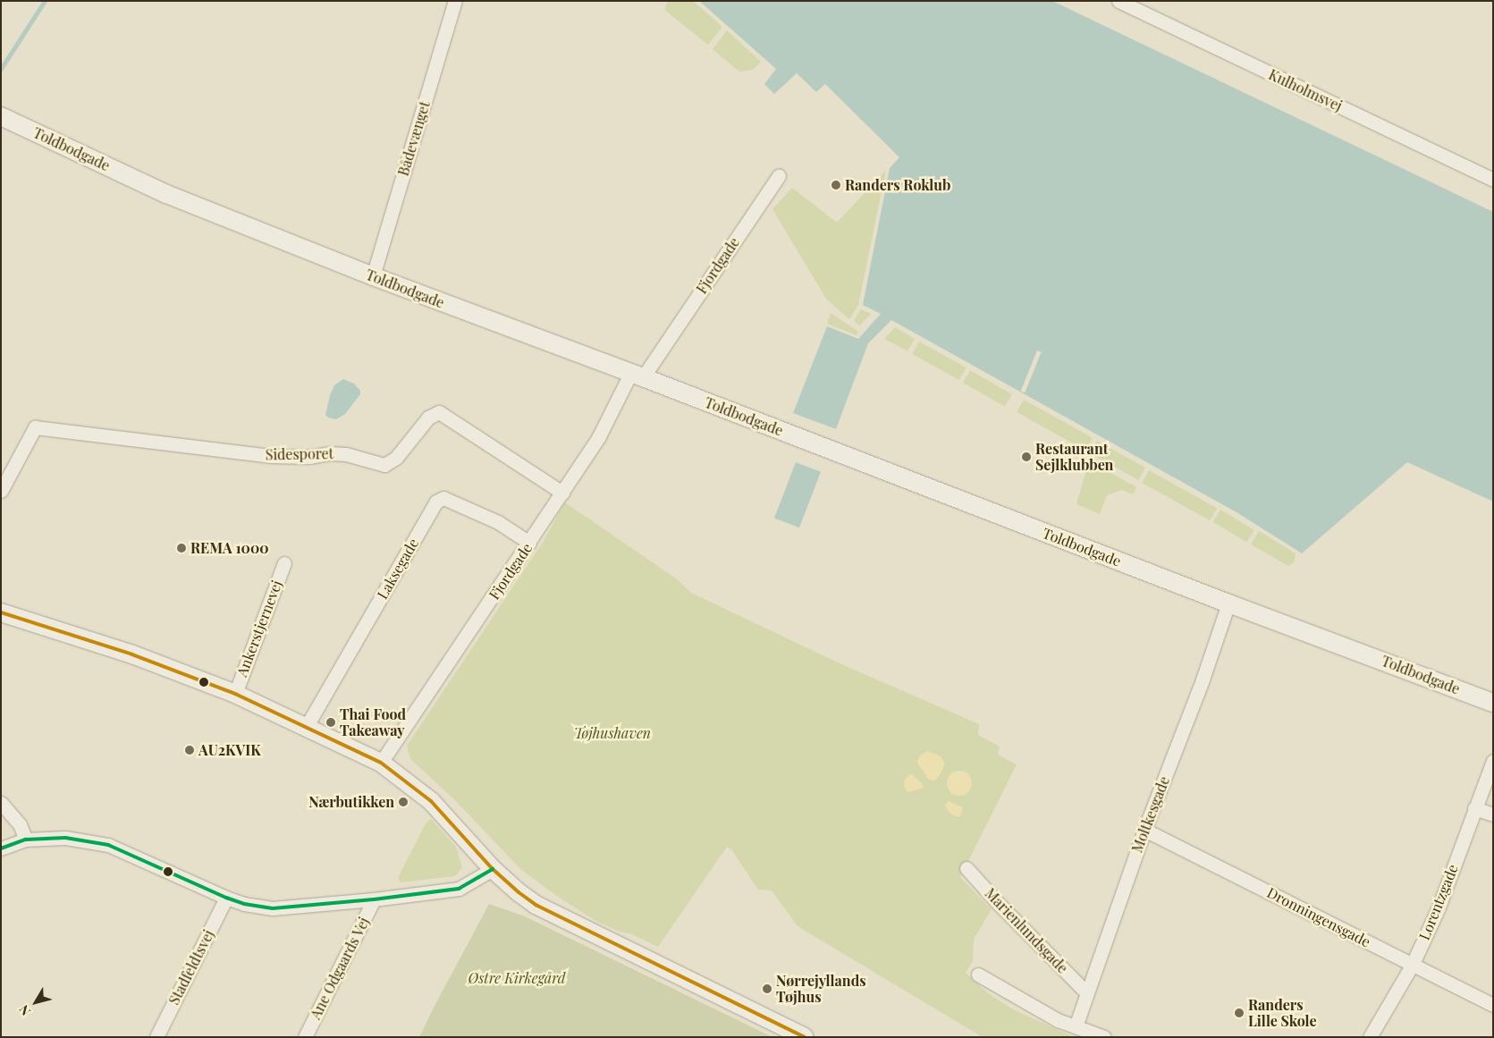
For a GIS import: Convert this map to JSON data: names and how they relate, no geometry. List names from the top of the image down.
{
  "streets": {
    "street": [
      "Kulholmsvej",
      "Bådevænget",
      "Toldbodgade",
      "Fjordgade",
      "Sidesporet",
      "Laksegade",
      "Ankerstjernevej",
      "Moltkesgade",
      "Lorentzgade",
      "Dronningensgade",
      "Marienlundsgade",
      "Stadfeldtsvej",
      "Ane Odgaards Vej"
    ]
  },
  "crossings": [
    ["Bådevænget", "Toldbodgade"],
    ["Toldbodgade", "Fjordgade"],
    ["Toldbodgade", "Moltkesgade"],
    ["Fjordgade", "Sidesporet"],
    ["Fjordgade", "Laksegade"],
    ["Moltkesgade", "Dronningensgade"],
    ["Moltkesgade", "Marienlundsgade"],
    ["Lorentzgade", "Dronningensgade"]
  ],
  "parks": ["Tøjhushaven", "Østre Kirkegård"],
  "places": [
    "Randers Roklub",
    "Restaurant Sejlklubben",
    "REMA 1000",
    "Thai Food Takeaway",
    "AU2KVIK",
    "Nærbutikken",
    "Nørrejyllands Tøjhus",
    "Randers Lille Skole"
  ],
  "north": "bottom left"
}
